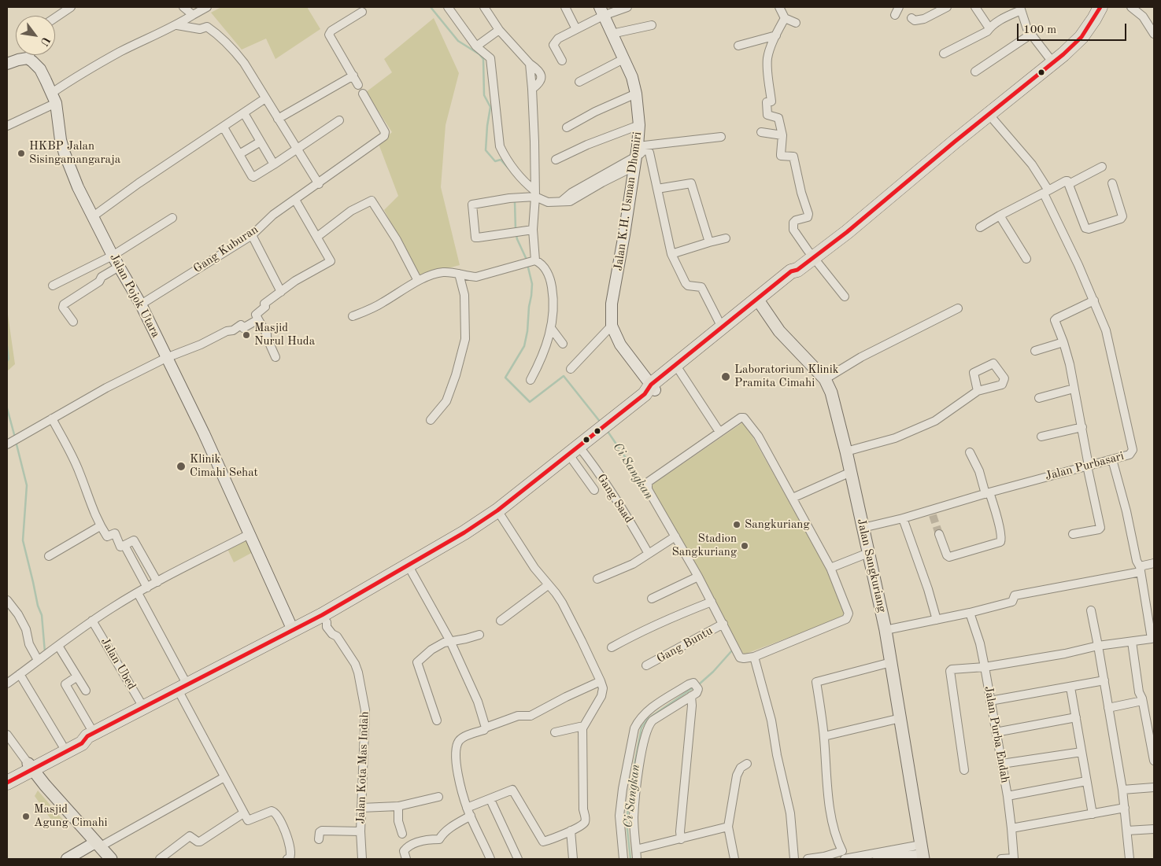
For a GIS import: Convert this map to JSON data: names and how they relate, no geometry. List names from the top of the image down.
{
  "streets": {
    "main road": ["Jalan K.H. Usman Dhomiri", "Jalan Pojok Utara", "Jalan Sangkuriang"],
    "street": [
      "Gang Kuburan",
      "Jalan Purbasari",
      "Gang Saad",
      "Gang Buntu",
      "Jalan Ubed",
      "Jalan Purba Endah",
      "Jalan Kota Mas Indah"
    ]
  },
  "crossings": [
    ["Gang Kuburan", "Jalan Pojok Utara"],
    ["Jalan Purbasari", "Jalan Sangkuriang"]
  ],
  "water": ["Ci Sangkan"],
  "places": [
    "HKBP Jalan Sisingamangaraja",
    "Masjid Nurul Huda",
    "Laboratorium Klinik Pramita Cimahi",
    "Klinik Cimahi Sehat",
    "Sangkuriang",
    "Stadion Sangkuriang",
    "Masjid Agung Cimahi"
  ],
  "scale_bar": "100 m",
  "north": "bottom right"
}
